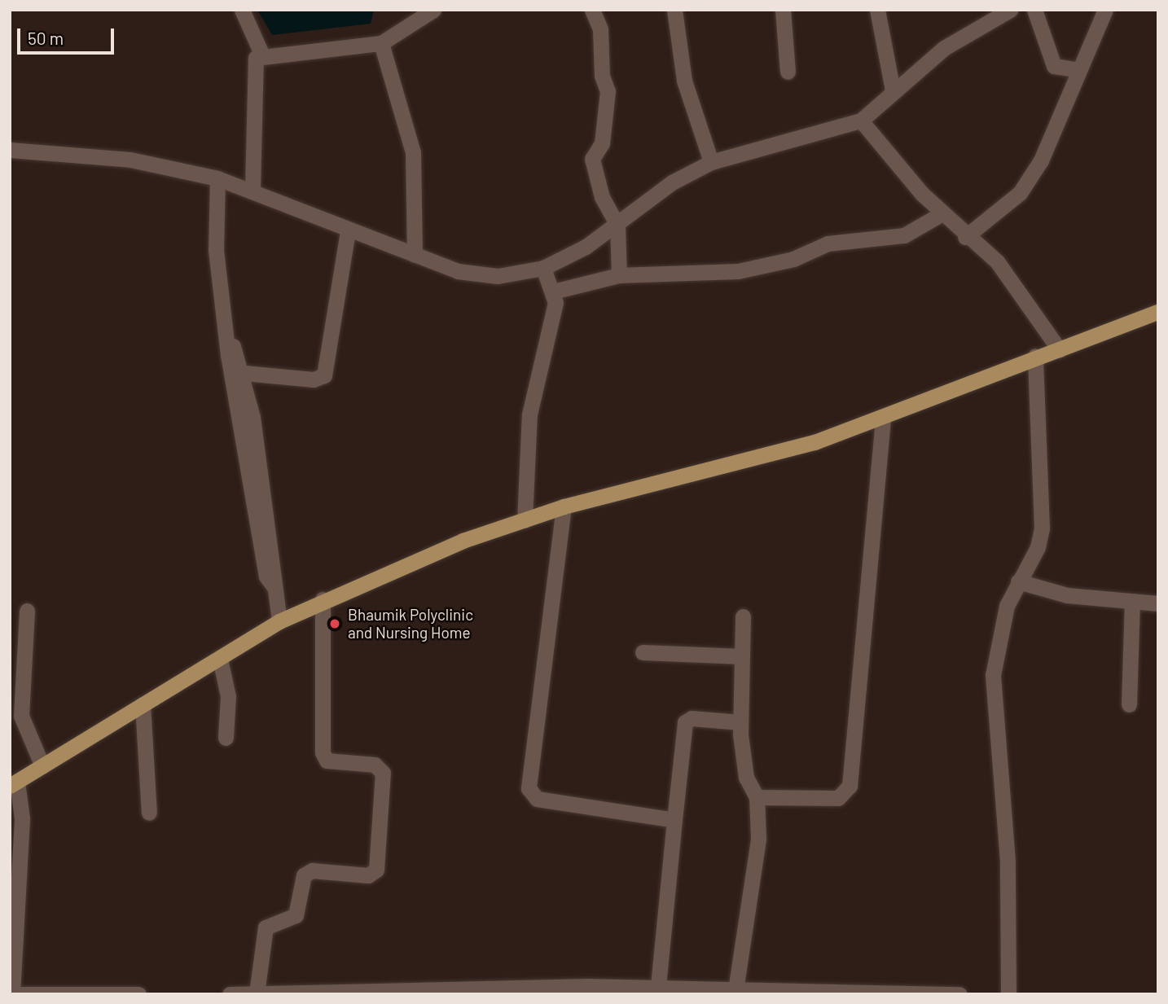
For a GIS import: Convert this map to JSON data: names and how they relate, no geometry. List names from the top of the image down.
{
  "places": ["Bhaumik Polyclinic and Nursing Home"],
  "scale_bar": "50 m"
}
